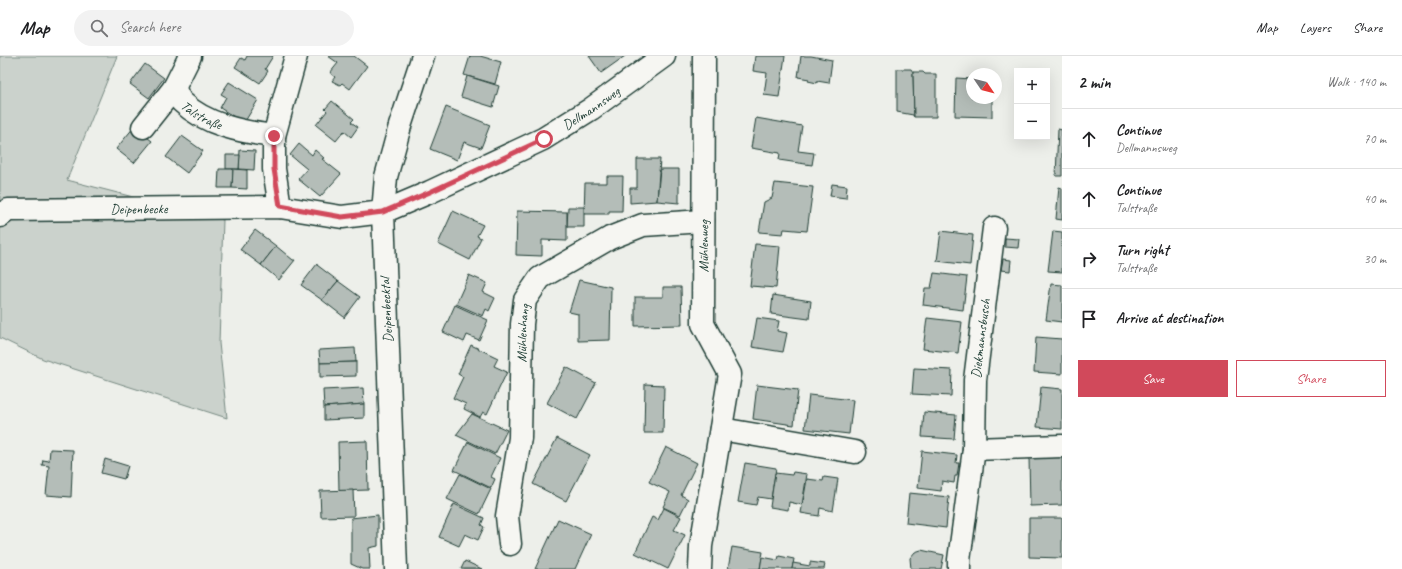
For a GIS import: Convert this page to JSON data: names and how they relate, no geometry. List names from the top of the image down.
{
  "streets": {
    "street": [
      "Dellmannsweg",
      "Talstraße",
      "Deipenbecke",
      "Mühlenweg",
      "Deipenbecktal",
      "Mühlenhang",
      "Diekmannsbusch"
    ]
  },
  "crossings": [
    ["Dellmannsweg", "Deipenbecktal"],
    ["Mühlenweg", "Mühlenhang"]
  ],
  "north": "bottom right",
  "page": {
    "header": "Map",
    "search": "Search here",
    "nav": ["Map", "Layers", "Share"],
    "heading": ["2 min", "Walk · 140 m"],
    "map_buttons": ["+", "−"],
    "list": [
      ["Continue", "Dellmannsweg", "70 m"],
      ["Continue", "Talstraße", "40 m"],
      ["Turn right", "Talstraße", "30 m"],
      "Arrive at destination"
    ],
    "buttons": ["Save", "Share"]
  }
}
